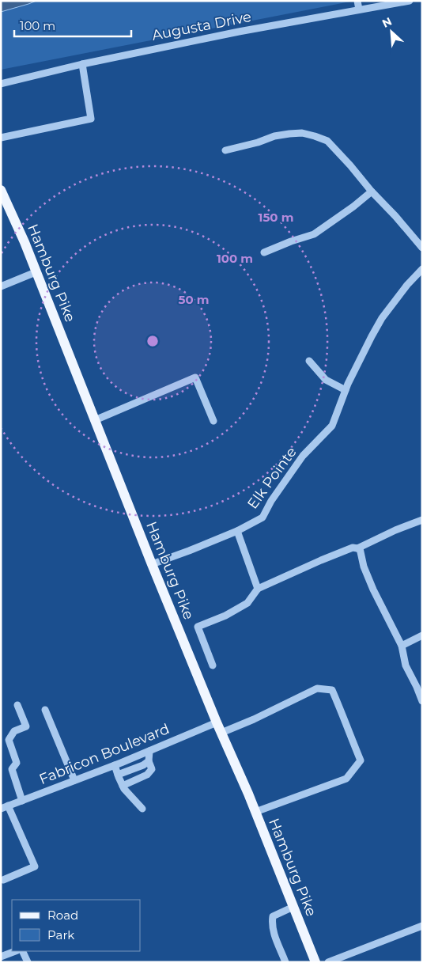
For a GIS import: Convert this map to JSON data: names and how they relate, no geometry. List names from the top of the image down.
{
  "streets": {
    "main road": ["Hamburg Pike"],
    "street": ["Augusta Drive", "Elk Pointe", "Fabricon Boulevard"]
  },
  "crossings": [
    ["Hamburg Pike", "Elk Pointe"],
    ["Hamburg Pike", "Fabricon Boulevard"]
  ],
  "legend": ["Road", "Park"],
  "scale_bar": "100 m",
  "north": "top left",
  "rings": ["150 m", "100 m", "50 m"]
}
